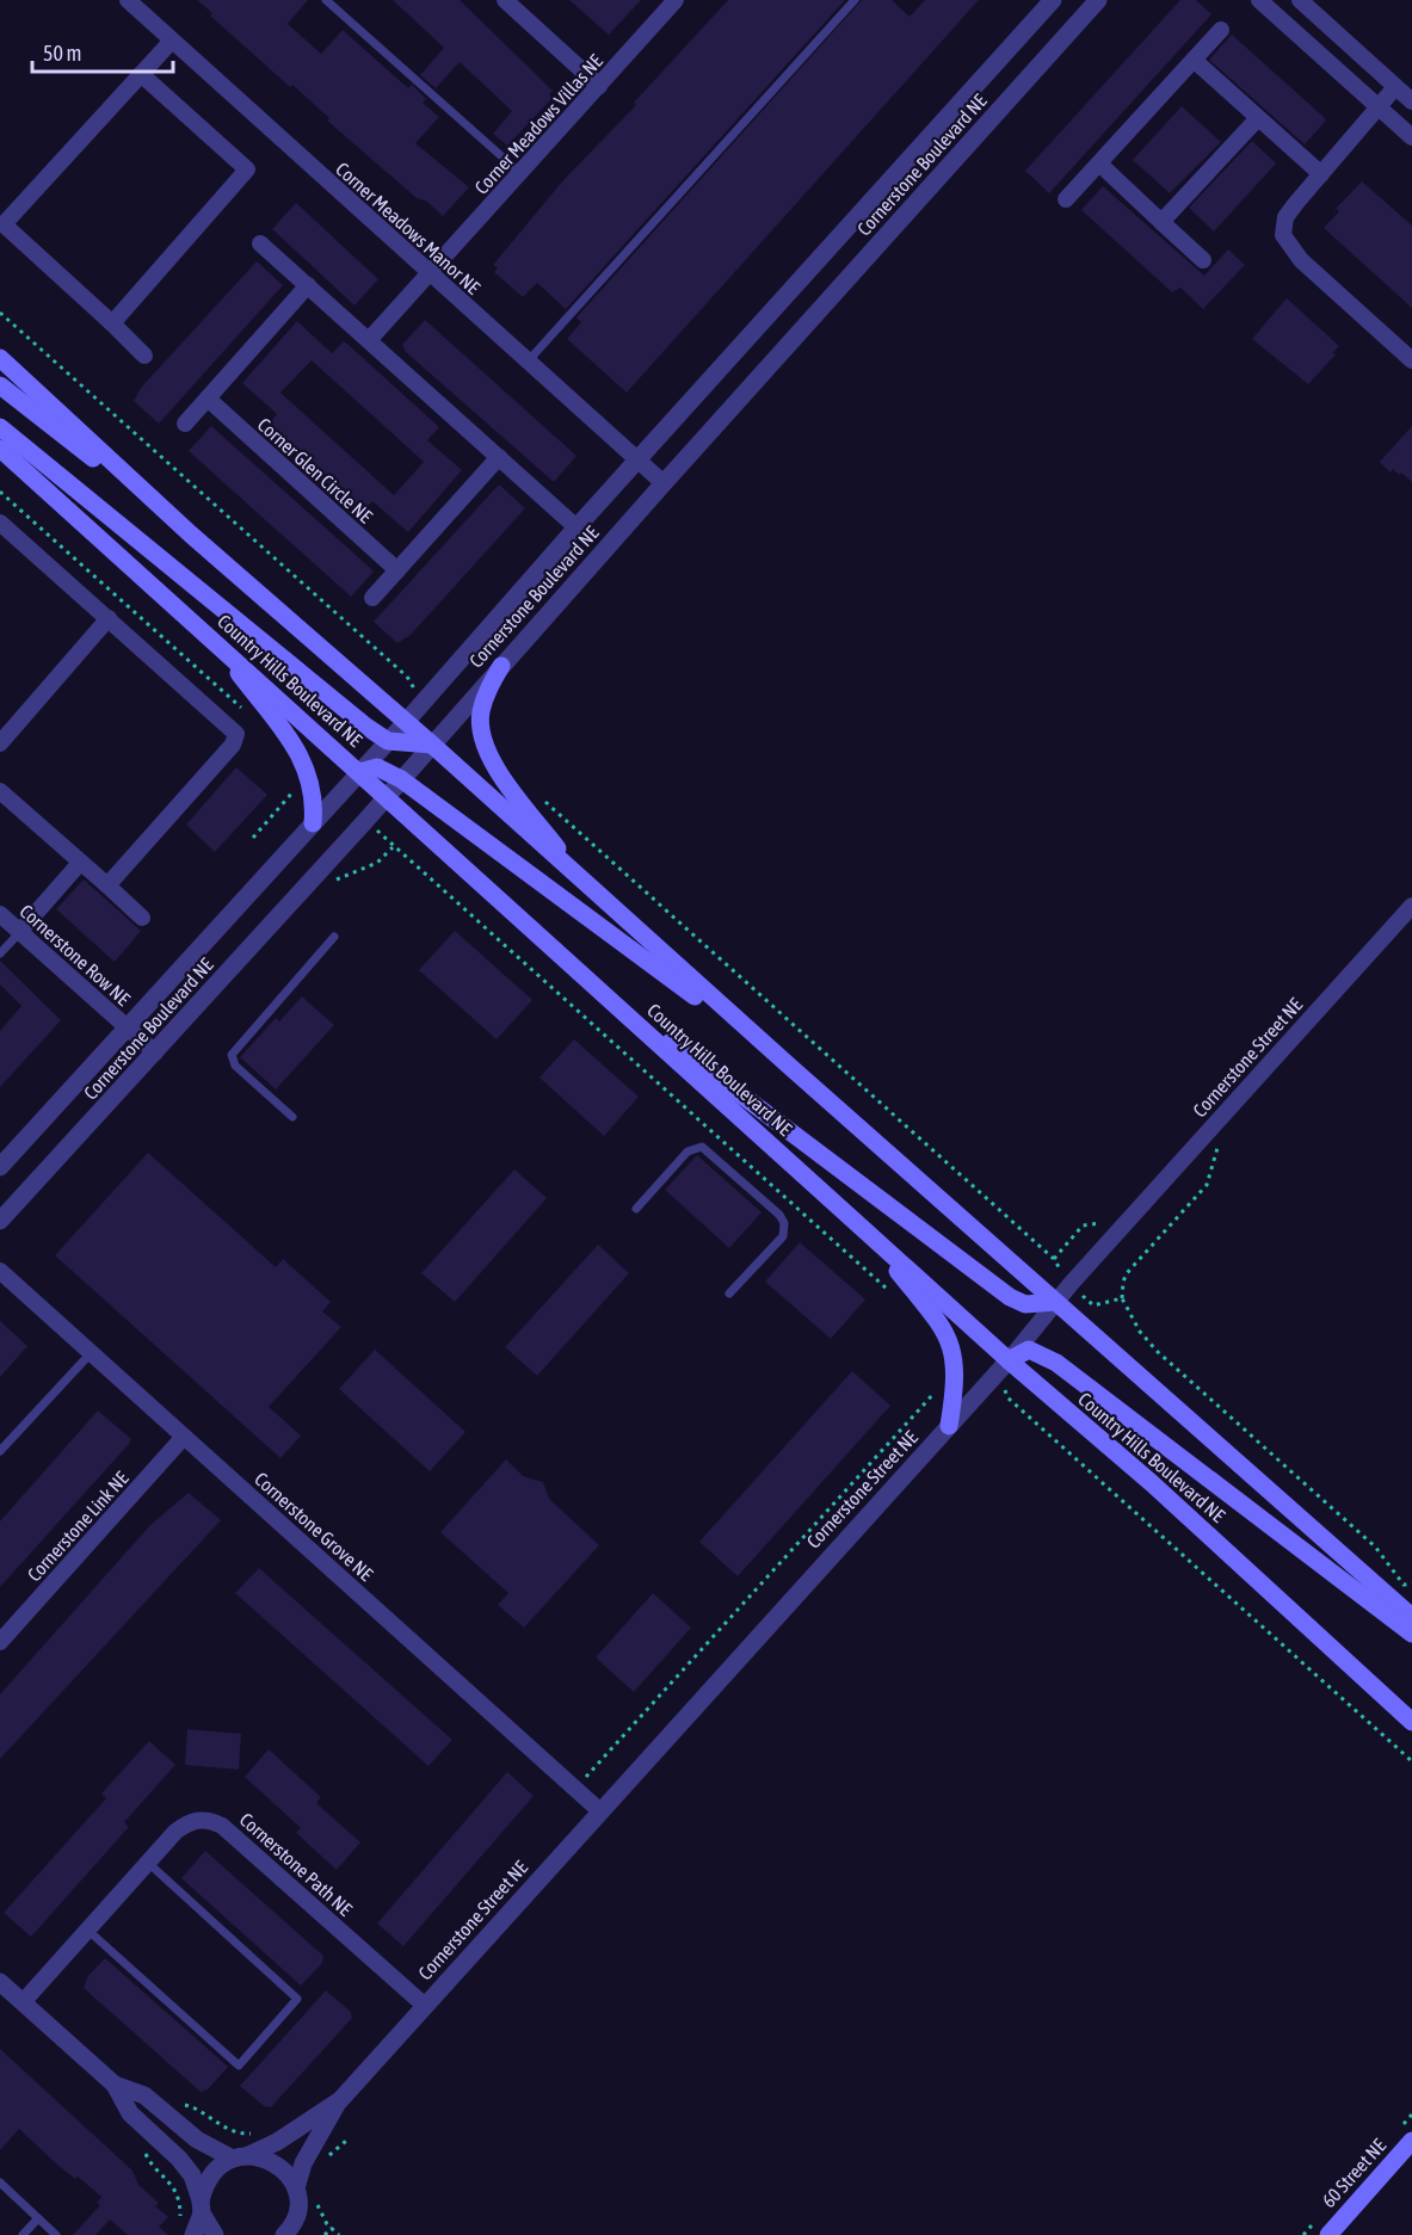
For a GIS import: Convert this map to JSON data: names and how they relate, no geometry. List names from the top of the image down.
{
  "streets": {
    "main road": ["Country Hills Boulevard NE", "60 Street NE"],
    "street": [
      "Corner Meadows Villas NE",
      "Cornerstone Boulevard NE",
      "Corner Meadows Manor NE",
      "Corner Glen Circle NE",
      "Cornerstone Row NE",
      "Cornerstone Street NE",
      "Cornerstone Link NE",
      "Cornerstone Grove NE",
      "Cornerstone Path NE"
    ]
  },
  "crossings": [
    ["Corner Meadows Villas NE", "Corner Meadows Manor NE"],
    ["Cornerstone Boulevard NE", "Corner Meadows Manor NE"],
    ["Cornerstone Boulevard NE", "Country Hills Boulevard NE"],
    ["Cornerstone Boulevard NE", "Cornerstone Row NE"],
    ["Country Hills Boulevard NE", "Cornerstone Street NE"],
    ["Cornerstone Street NE", "Cornerstone Grove NE"],
    ["Cornerstone Street NE", "Cornerstone Path NE"],
    ["Cornerstone Link NE", "Cornerstone Grove NE"]
  ],
  "scale_bar": "50 m"
}
